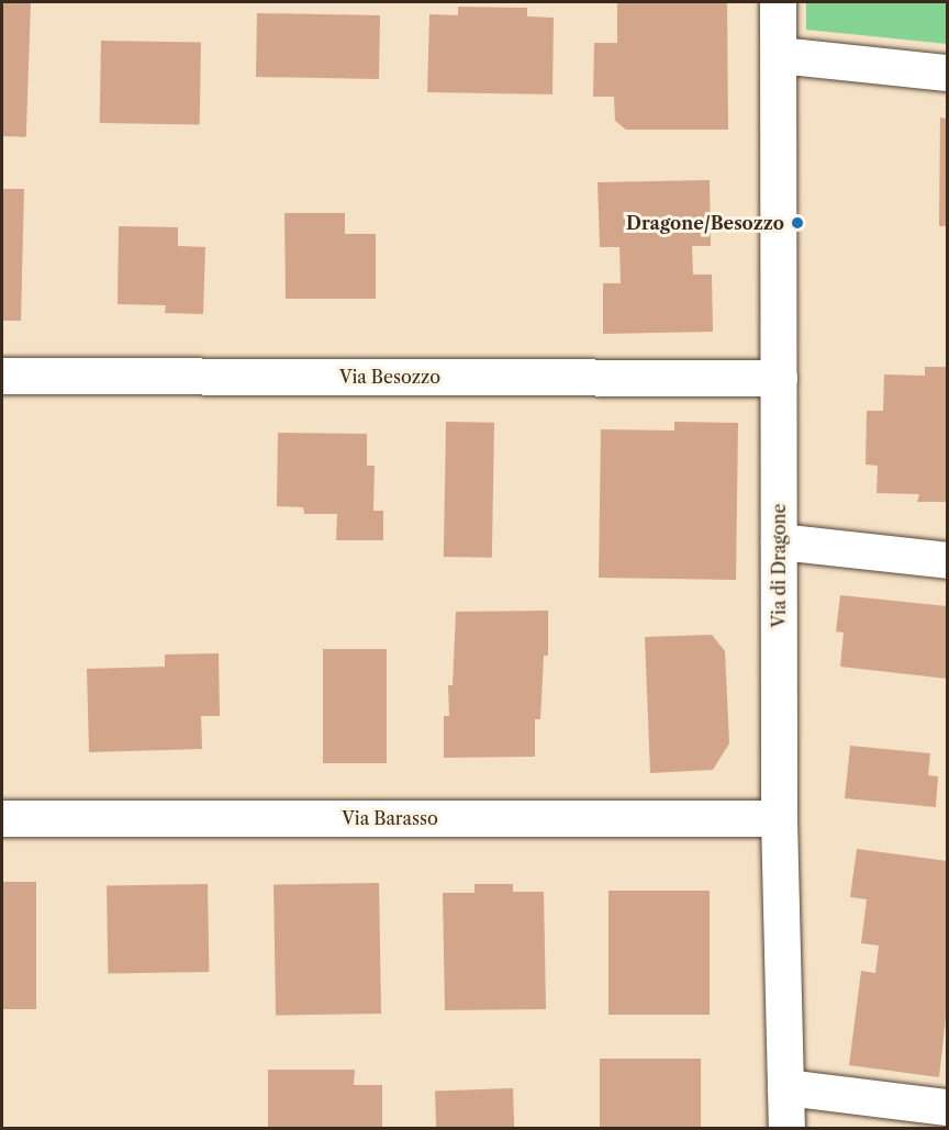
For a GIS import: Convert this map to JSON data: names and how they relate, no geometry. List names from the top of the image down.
{
  "streets": {
    "street": ["Via Besozzo", "Via di Dragone", "Via Barasso"]
  },
  "crossings": [
    ["Via Besozzo", "Via di Dragone"],
    ["Via di Dragone", "Via Barasso"]
  ],
  "places": ["Dragone/Besozzo"]
}
